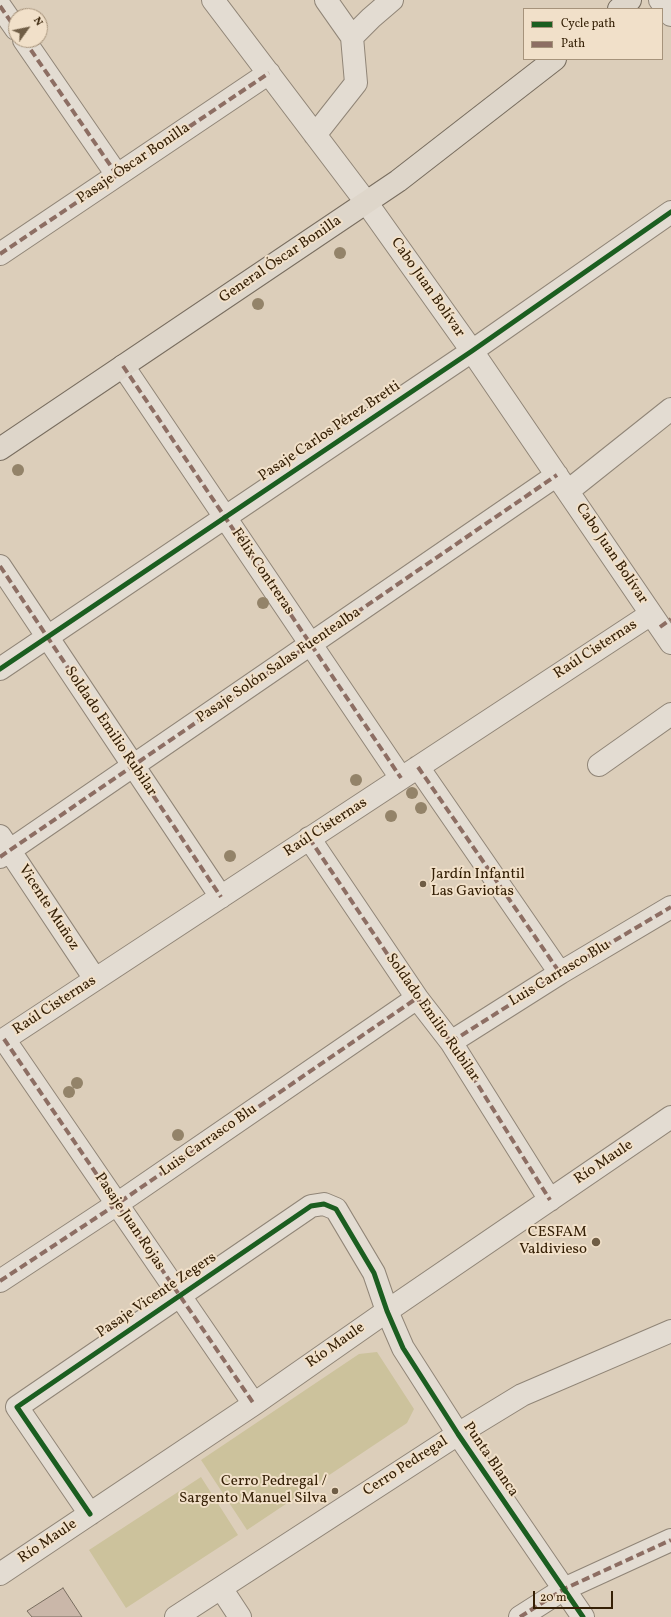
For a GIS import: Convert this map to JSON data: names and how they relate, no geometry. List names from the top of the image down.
{
  "streets": {
    "main road": ["General Óscar Bonilla"],
    "street": [
      "Pasaje Óscar Bonilla",
      "Cabo Juan Bolívar",
      "Pasaje Carlos Pérez Bretti",
      "Félix Contreras",
      "Raúl Cisternas",
      "Pasaje Solón Salas Fuentealba",
      "Soldado Emilio Rubilar",
      "Vicente Muñoz",
      "Luis Carrasco Blu",
      "Río Maule",
      "Pasaje Juan Rojas",
      "Pasaje Vicente Zegers",
      "Punta Blanca",
      "Cerro Pedregal"
    ]
  },
  "crossings": [
    ["Pasaje Óscar Bonilla", "Cabo Juan Bolívar"],
    ["General Óscar Bonilla", "Cabo Juan Bolívar"],
    ["General Óscar Bonilla", "Félix Contreras"],
    ["Cabo Juan Bolívar", "Pasaje Carlos Pérez Bretti"],
    ["Cabo Juan Bolívar", "Raúl Cisternas"],
    ["Cabo Juan Bolívar", "Pasaje Solón Salas Fuentealba"],
    ["Pasaje Carlos Pérez Bretti", "Félix Contreras"],
    ["Pasaje Carlos Pérez Bretti", "Soldado Emilio Rubilar"],
    ["Félix Contreras", "Raúl Cisternas"],
    ["Félix Contreras", "Pasaje Solón Salas Fuentealba"],
    ["Félix Contreras", "Luis Carrasco Blu"],
    ["Raúl Cisternas", "Soldado Emilio Rubilar"],
    ["Raúl Cisternas", "Vicente Muñoz"],
    ["Raúl Cisternas", "Pasaje Juan Rojas"],
    ["Pasaje Solón Salas Fuentealba", "Soldado Emilio Rubilar"],
    ["Pasaje Solón Salas Fuentealba", "Vicente Muñoz"],
    ["Soldado Emilio Rubilar", "Luis Carrasco Blu"],
    ["Soldado Emilio Rubilar", "Río Maule"],
    ["Luis Carrasco Blu", "Pasaje Juan Rojas"],
    ["Río Maule", "Pasaje Juan Rojas"],
    ["Río Maule", "Pasaje Vicente Zegers"],
    ["Río Maule", "Punta Blanca"],
    ["Pasaje Juan Rojas", "Pasaje Vicente Zegers"],
    ["Pasaje Vicente Zegers", "Punta Blanca"],
    ["Punta Blanca", "Cerro Pedregal"]
  ],
  "places": ["Jardín Infantil Las Gaviotas", "CESFAM Valdivieso", "Cerro Pedregal / Sargento Manuel Silva"],
  "legend": ["Cycle path", "Path"],
  "scale_bar": "20 m",
  "north": "top right"
}
